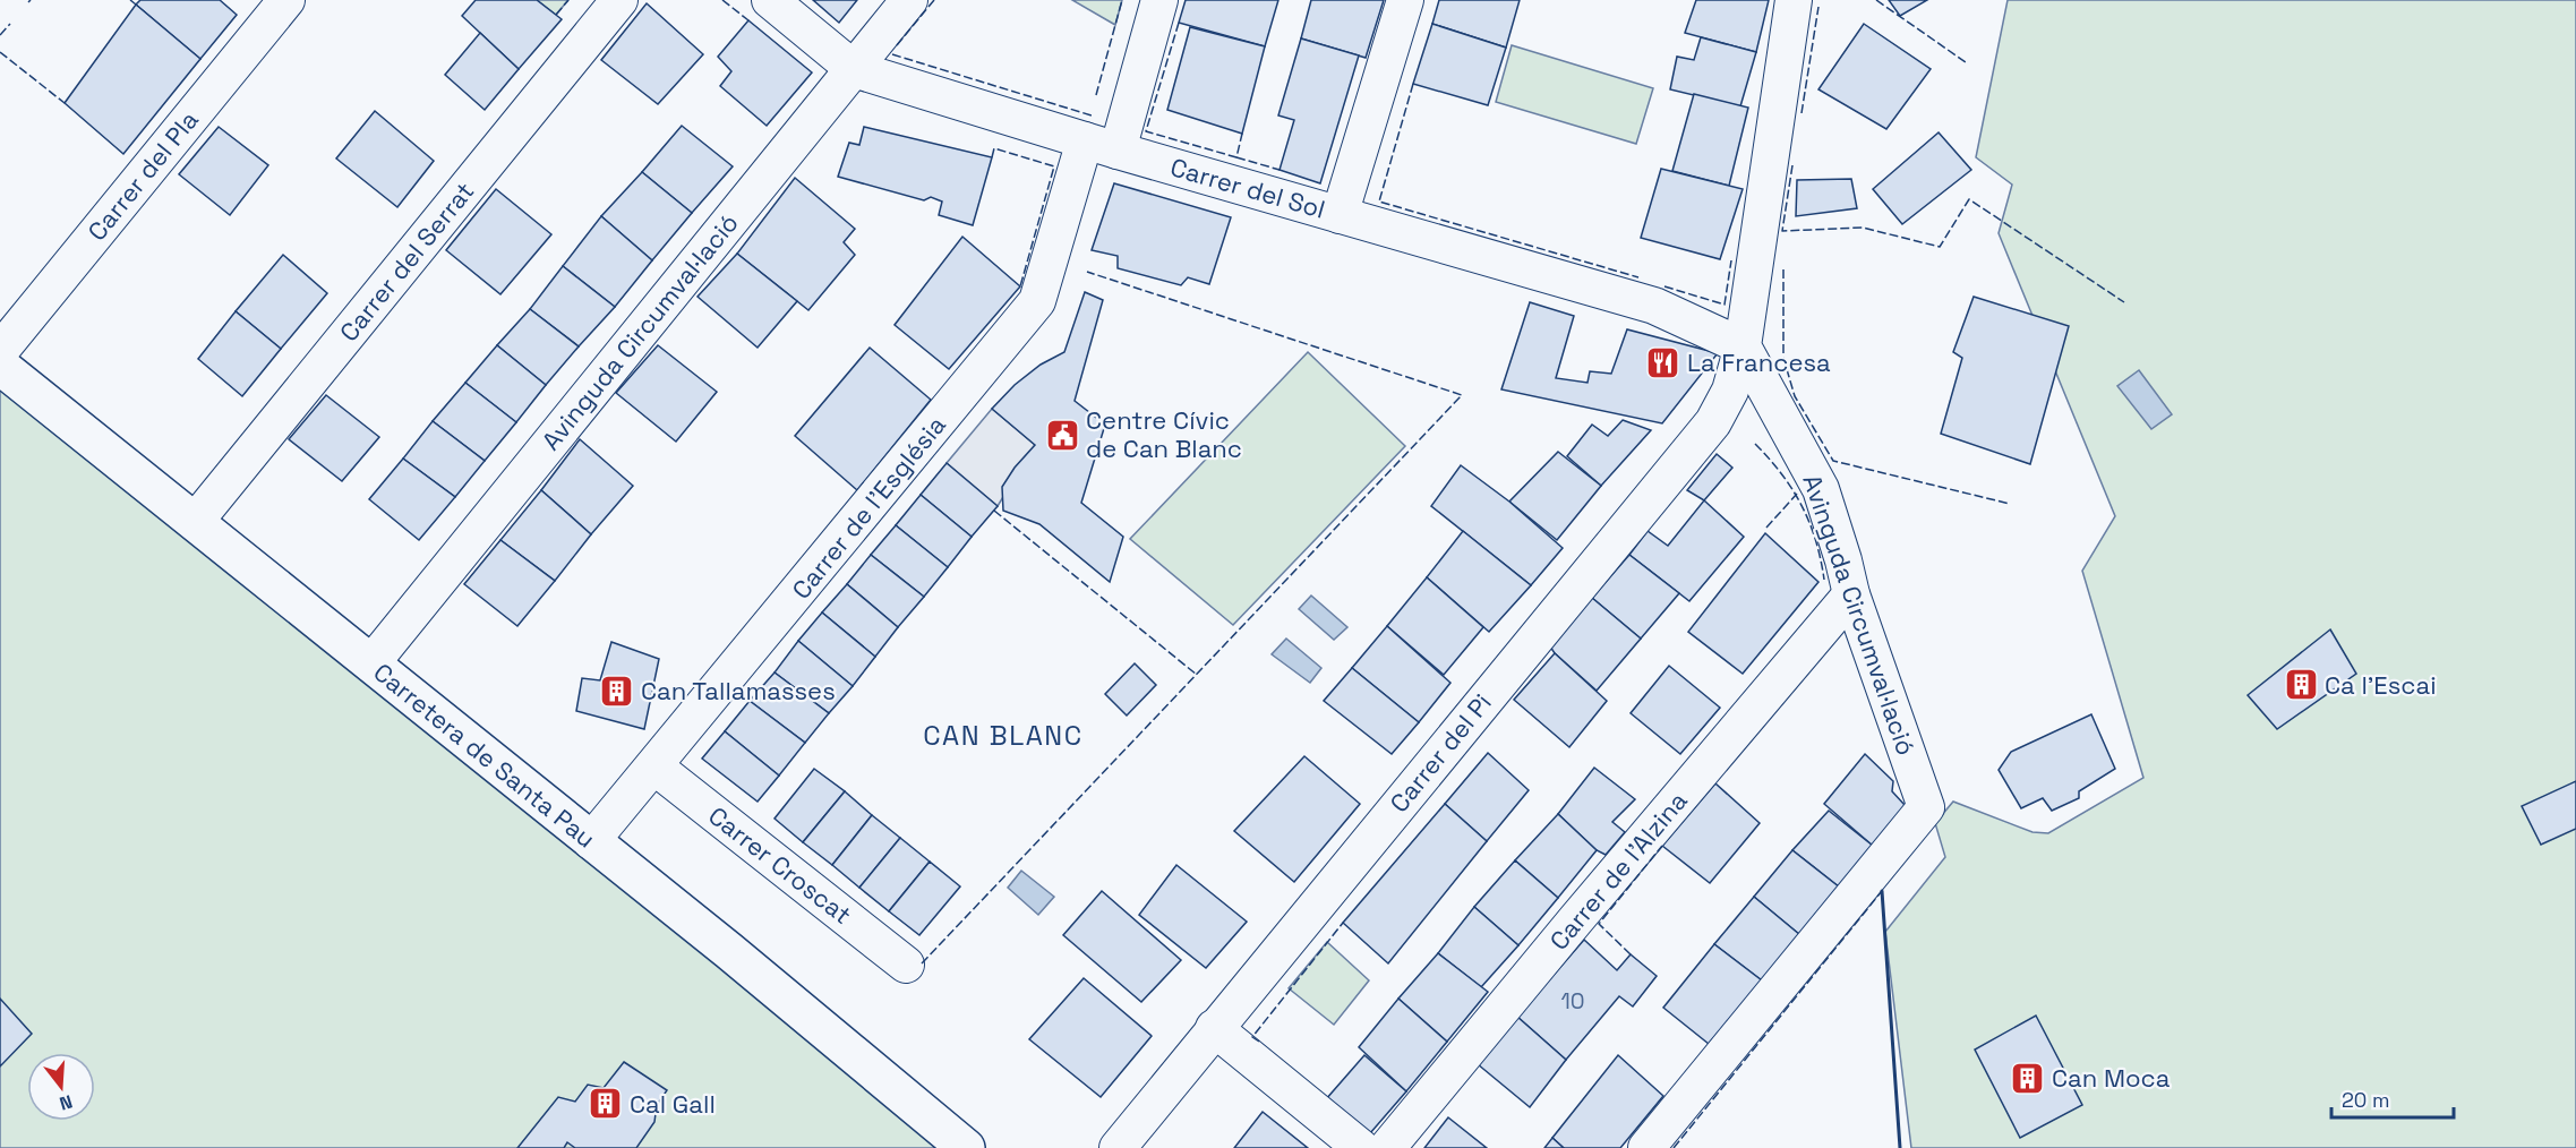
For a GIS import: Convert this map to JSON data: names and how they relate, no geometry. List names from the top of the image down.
{
  "streets": {
    "main road": ["Carretera de Santa Pau"],
    "street": [
      "Carrer del Pla",
      "Carrer del Sol",
      "Carrer del Serrat",
      "Avinguda Circumval·lació",
      "Carrer de l'Església",
      "Carrer del Pi",
      "Carrer Croscat",
      "Carrer de l'Alzina"
    ]
  },
  "crossings": [
    ["Carrer del Sol", "Avinguda Circumval·lació"],
    ["Carrer del Sol", "Carrer de l'Església"],
    ["Carrer del Sol", "Carrer del Pi"],
    ["Carrer del Serrat", "Carretera de Santa Pau"],
    ["Avinguda Circumval·lació", "Carrer del Pi"],
    ["Avinguda Circumval·lació", "Carretera de Santa Pau"],
    ["Avinguda Circumval·lació", "Carrer de l'Alzina"],
    ["Carrer de l'Església", "Carretera de Santa Pau"],
    ["Carrer de l'Església", "Carrer Croscat"]
  ],
  "districts": ["CAN BLANC"],
  "places": {
    "restaurant": ["La Francesa"],
    "public building": ["Centre Cívic de Can Blanc"],
    "building": [
      "Ca l'Escai",
      "Can Tallamasses",
      "Can Moca",
      "Cal Gall"
    ]
  },
  "house_numbers": ["10"],
  "scale_bar": "20 m",
  "north": "bottom"
}
